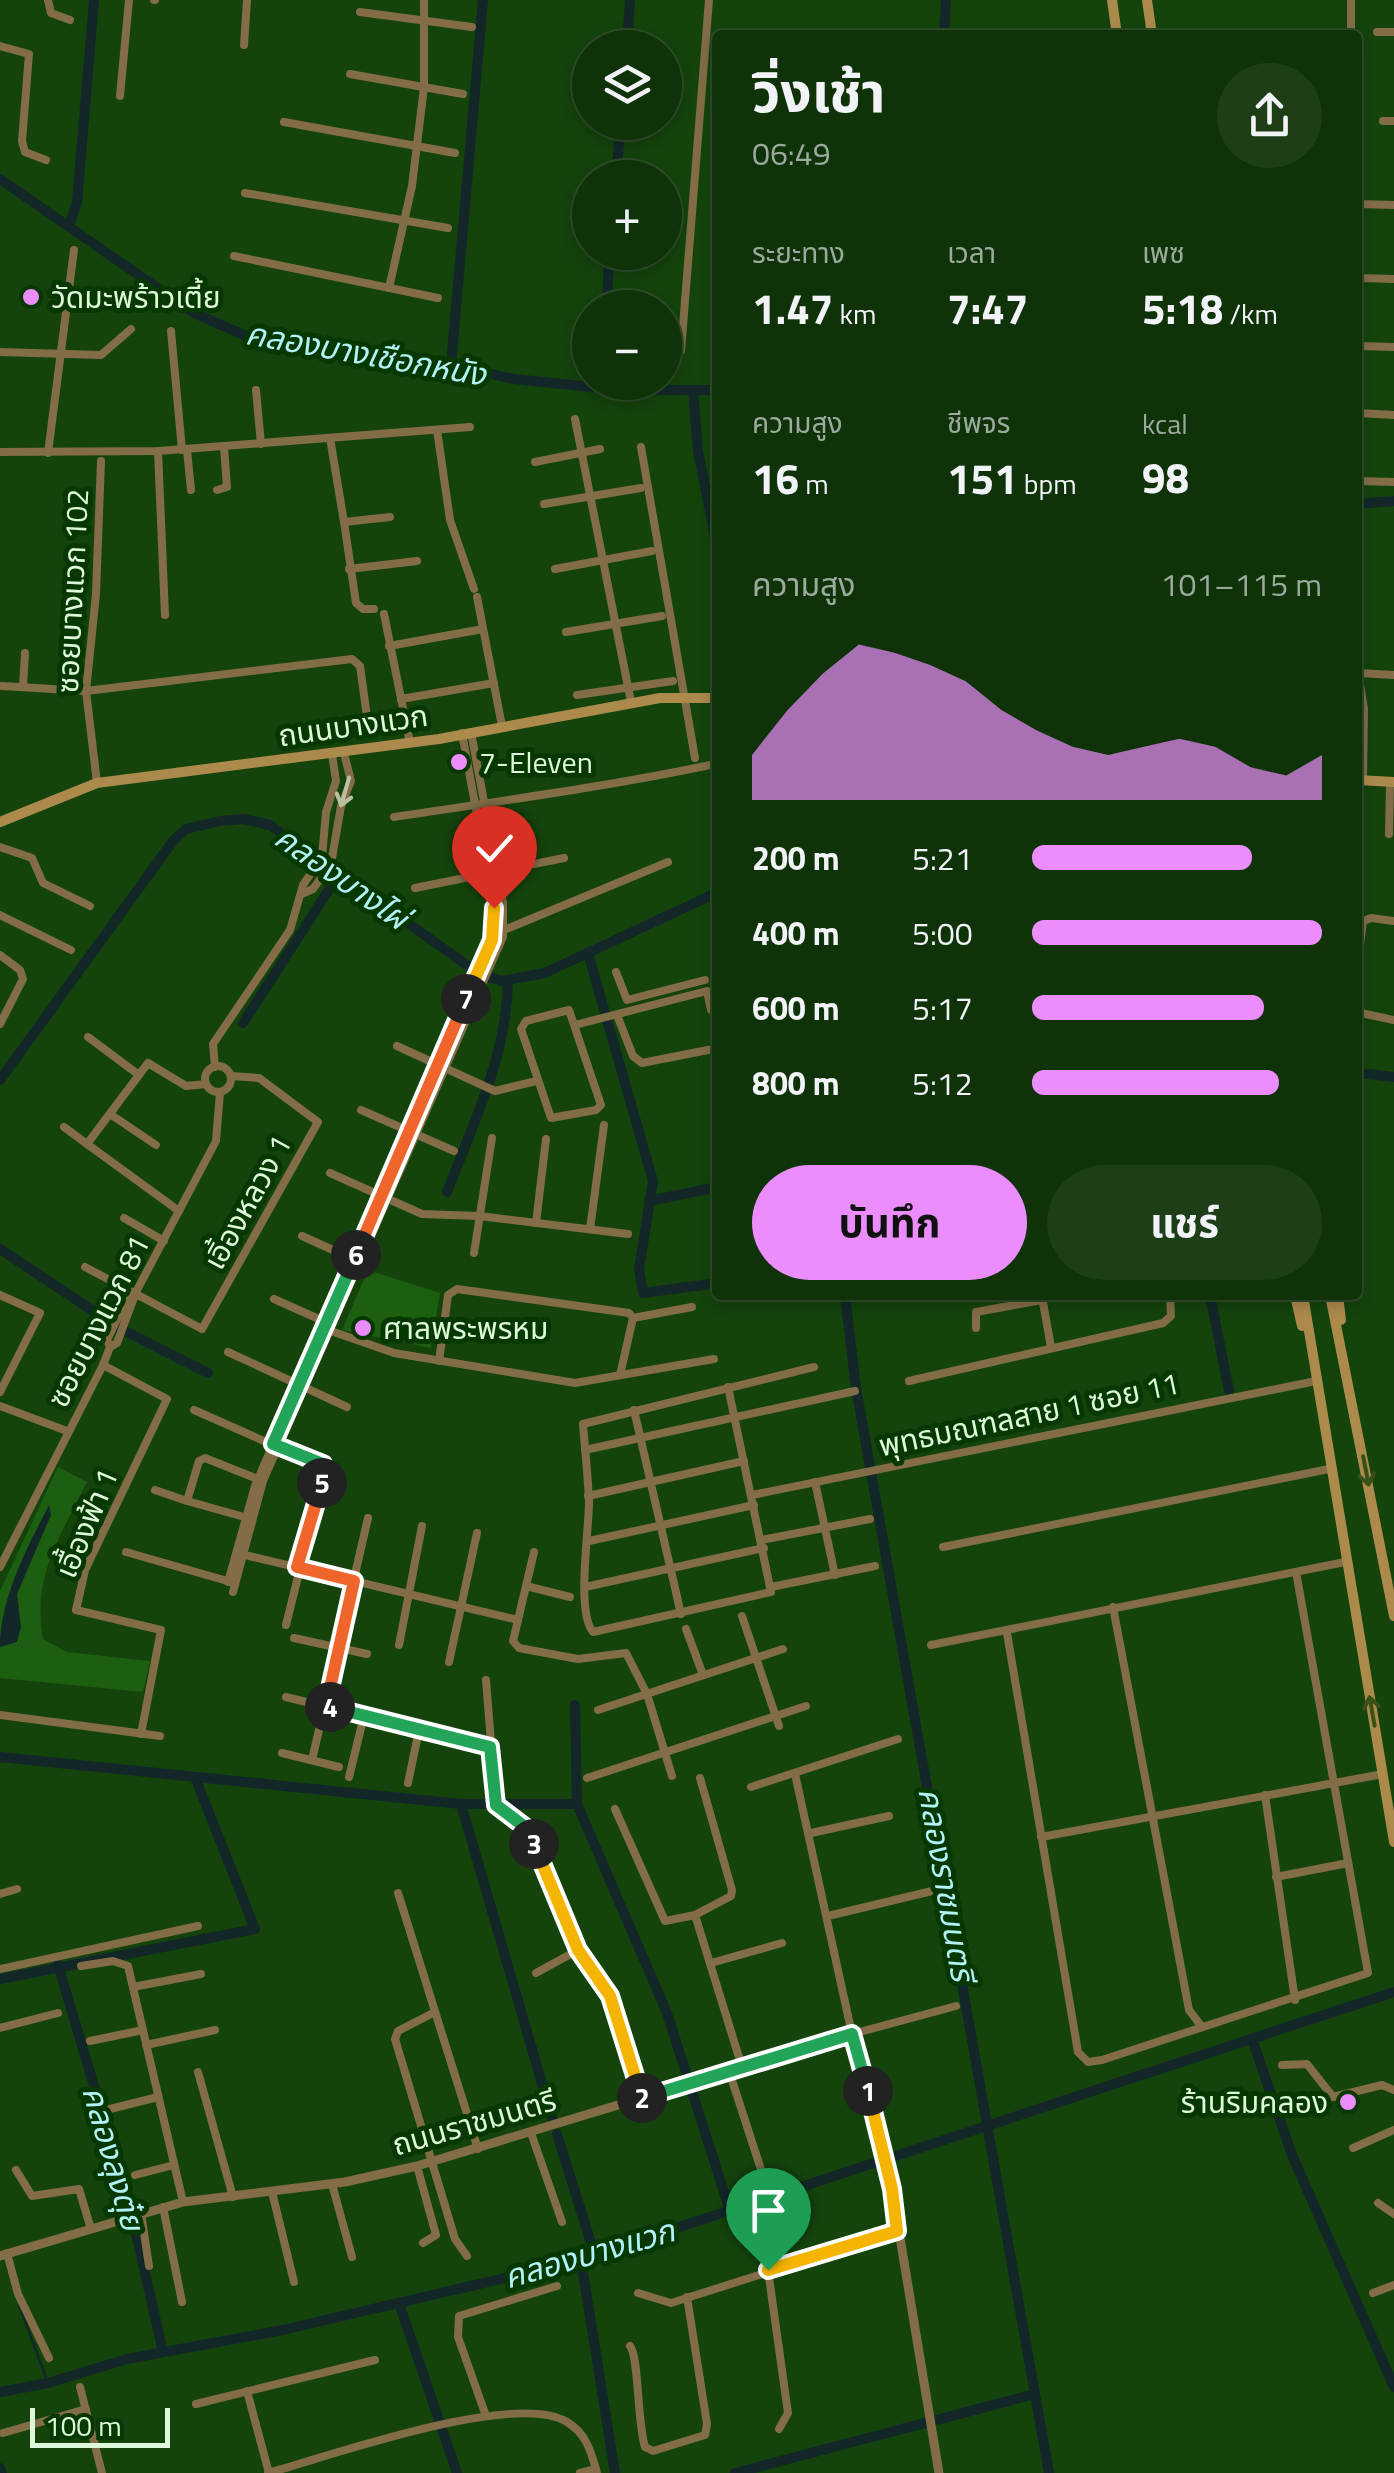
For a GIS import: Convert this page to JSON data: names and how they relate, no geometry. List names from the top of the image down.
{
  "streets": {
    "main road": ["ถนนบางแวก"],
    "street": [
      "ซอยบางแวก 102",
      "เอิ้องหลวง 1",
      "ซอยบางแวก 81",
      "พุทธมณฑลสาย 1 ซอย 11",
      "เอื้องฟ้า 1",
      "ถนนราชมนตรี"
    ]
  },
  "crossings": [
    ["ซอยบางแวก 102", "ถนนบางแวก"],
    ["เอิ้องหลวง 1", "ซอยบางแวก 81"],
    ["ซอยบางแวก 81", "เอื้องฟ้า 1"]
  ],
  "water": [
    "คลองบางเชือกหนัง",
    "คลองบางไผ่",
    "คลองราชมนตรี",
    "คลองลุงตุ๋ย",
    "คลองบางแวก"
  ],
  "places": [
    "วัดมะพร้าวเตี้ย",
    "7-Eleven",
    "ศาลพระพรหม",
    "ร้านริมคลอง"
  ],
  "scale_bar": "100 m",
  "page": {
    "map_buttons": ["+", "−"],
    "heading": ["วิ่งเช้า", "06:49"],
    "stats": [
      ["ระยะทาง", "1.47 km"],
      ["เวลา", "7:47"],
      ["เพซ", "5:18 /km"],
      ["ความสูง", "16 m"],
      ["ชีพจร", "151 bpm"],
      ["kcal", "98"]
    ],
    "chart": ["ความสูง", "101–115 m"],
    "list": [
      {
        "name": "200 m",
        "note": "5:21"
      },
      {
        "name": "400 m",
        "note": "5:00"
      },
      {
        "name": "600 m",
        "note": "5:17"
      },
      {
        "name": "800 m",
        "note": "5:12"
      }
    ],
    "pins": [
      "7",
      "6",
      "5",
      "4",
      "3",
      "1",
      "2"
    ],
    "buttons": ["บันทึก", "แชร์"],
    "scale": "100 m"
  }
}
